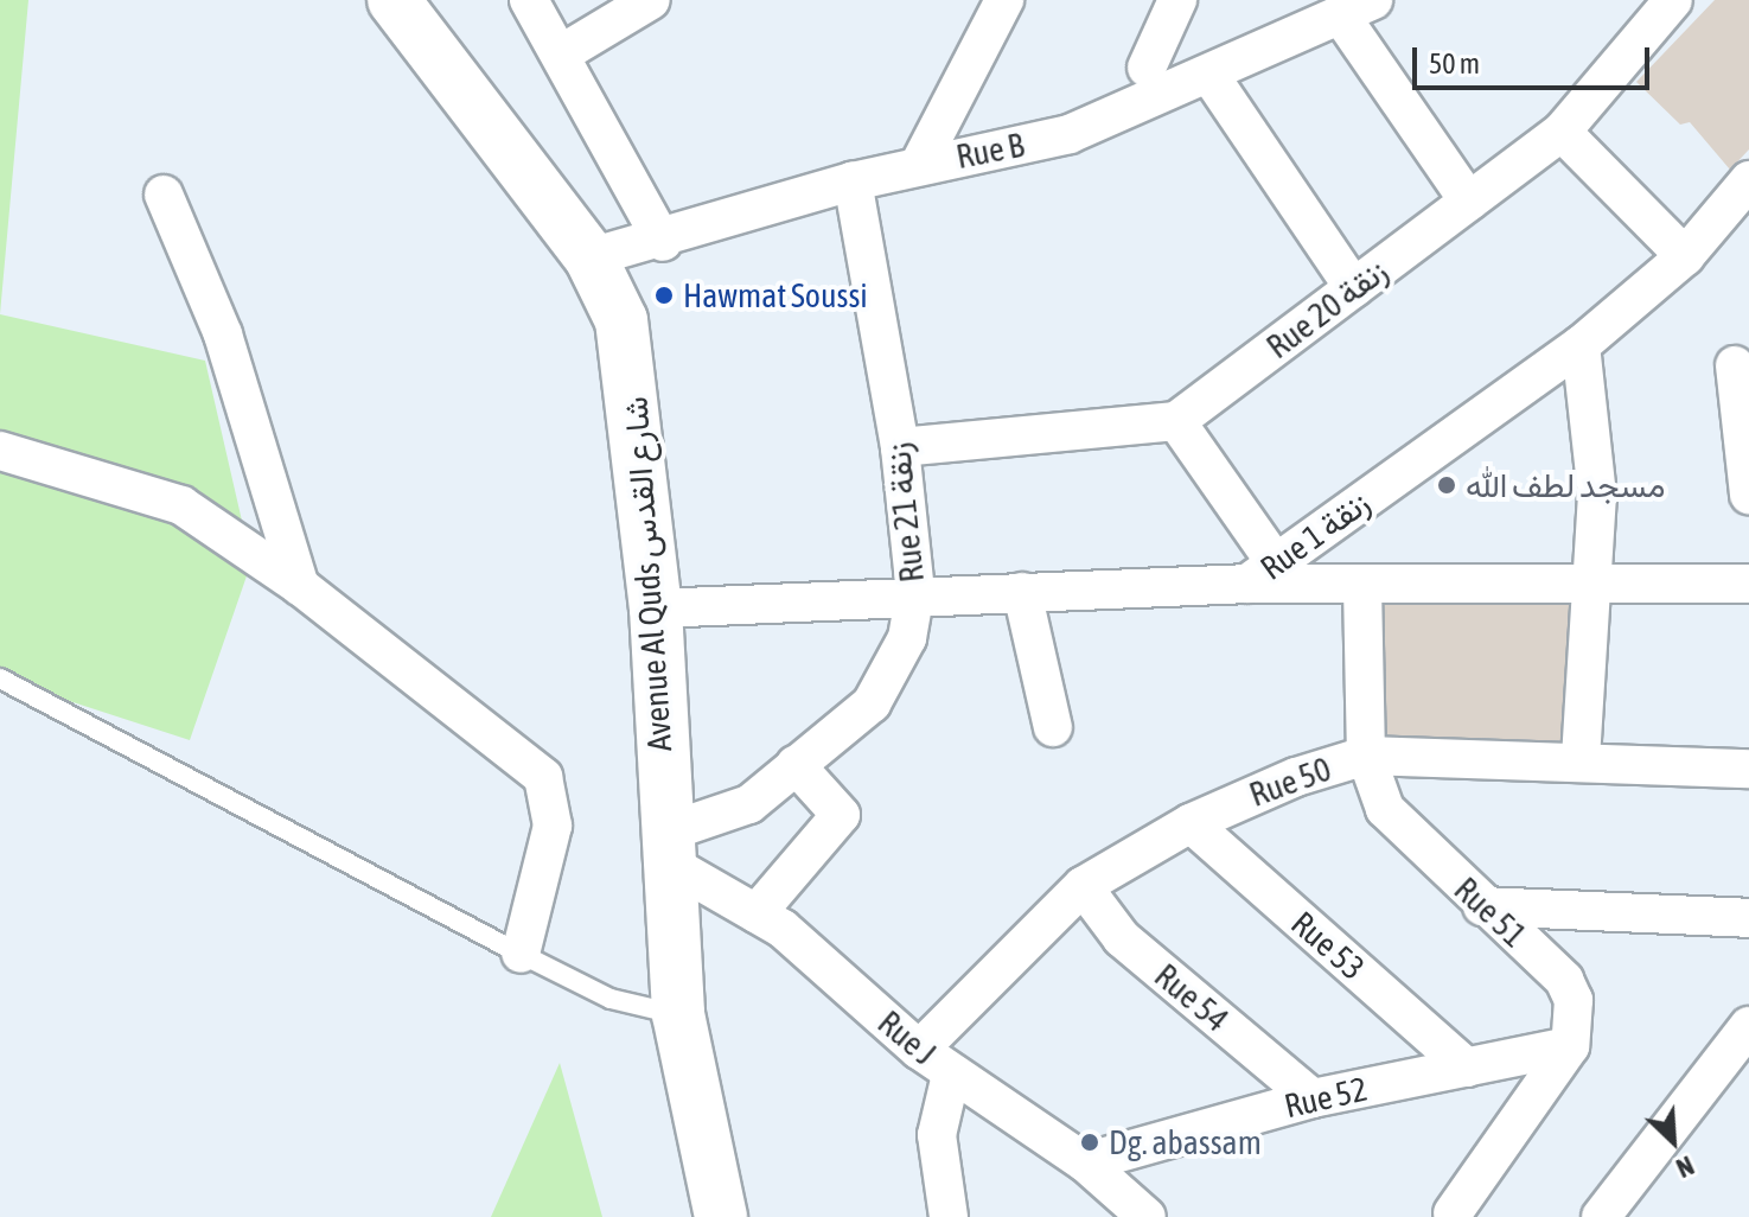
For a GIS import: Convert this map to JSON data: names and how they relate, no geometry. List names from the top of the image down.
{
  "streets": {
    "main road": ["Avenue Al Quds شارع القدس"],
    "street": [
      "Rue B",
      "Rue 20 زنقة",
      "Rue 21 زنقة",
      "Rue 1 زنقة",
      "Rue 50",
      "Rue 51",
      "Rue 53",
      "Rue 54",
      "Rue J",
      "Rue 52"
    ]
  },
  "crossings": [
    ["Rue B", "Rue 21 زنقة"],
    ["Rue B", "Avenue Al Quds شارع القدس"],
    ["Rue 21 زنقة", "Rue 1 زنقة"],
    ["Rue 21 زنقة", "Avenue Al Quds شارع القدس"],
    ["Rue 21 زنقة", "Rue J"],
    ["Rue 1 زنقة", "Avenue Al Quds شارع القدس"],
    ["Avenue Al Quds شارع القدس", "Rue J"],
    ["Rue 50", "Rue 51"],
    ["Rue 50", "Rue 53"],
    ["Rue 50", "Rue 54"],
    ["Rue 50", "Rue J"],
    ["Rue 51", "Rue 52"],
    ["Rue 53", "Rue 52"],
    ["Rue 54", "Rue 52"],
    ["Rue J", "Rue 52"]
  ],
  "places": ["Hawmat Soussi", "مسجد لطف الله", "Dg. abassam"],
  "scale_bar": "50 m",
  "north": "bottom right"
}
